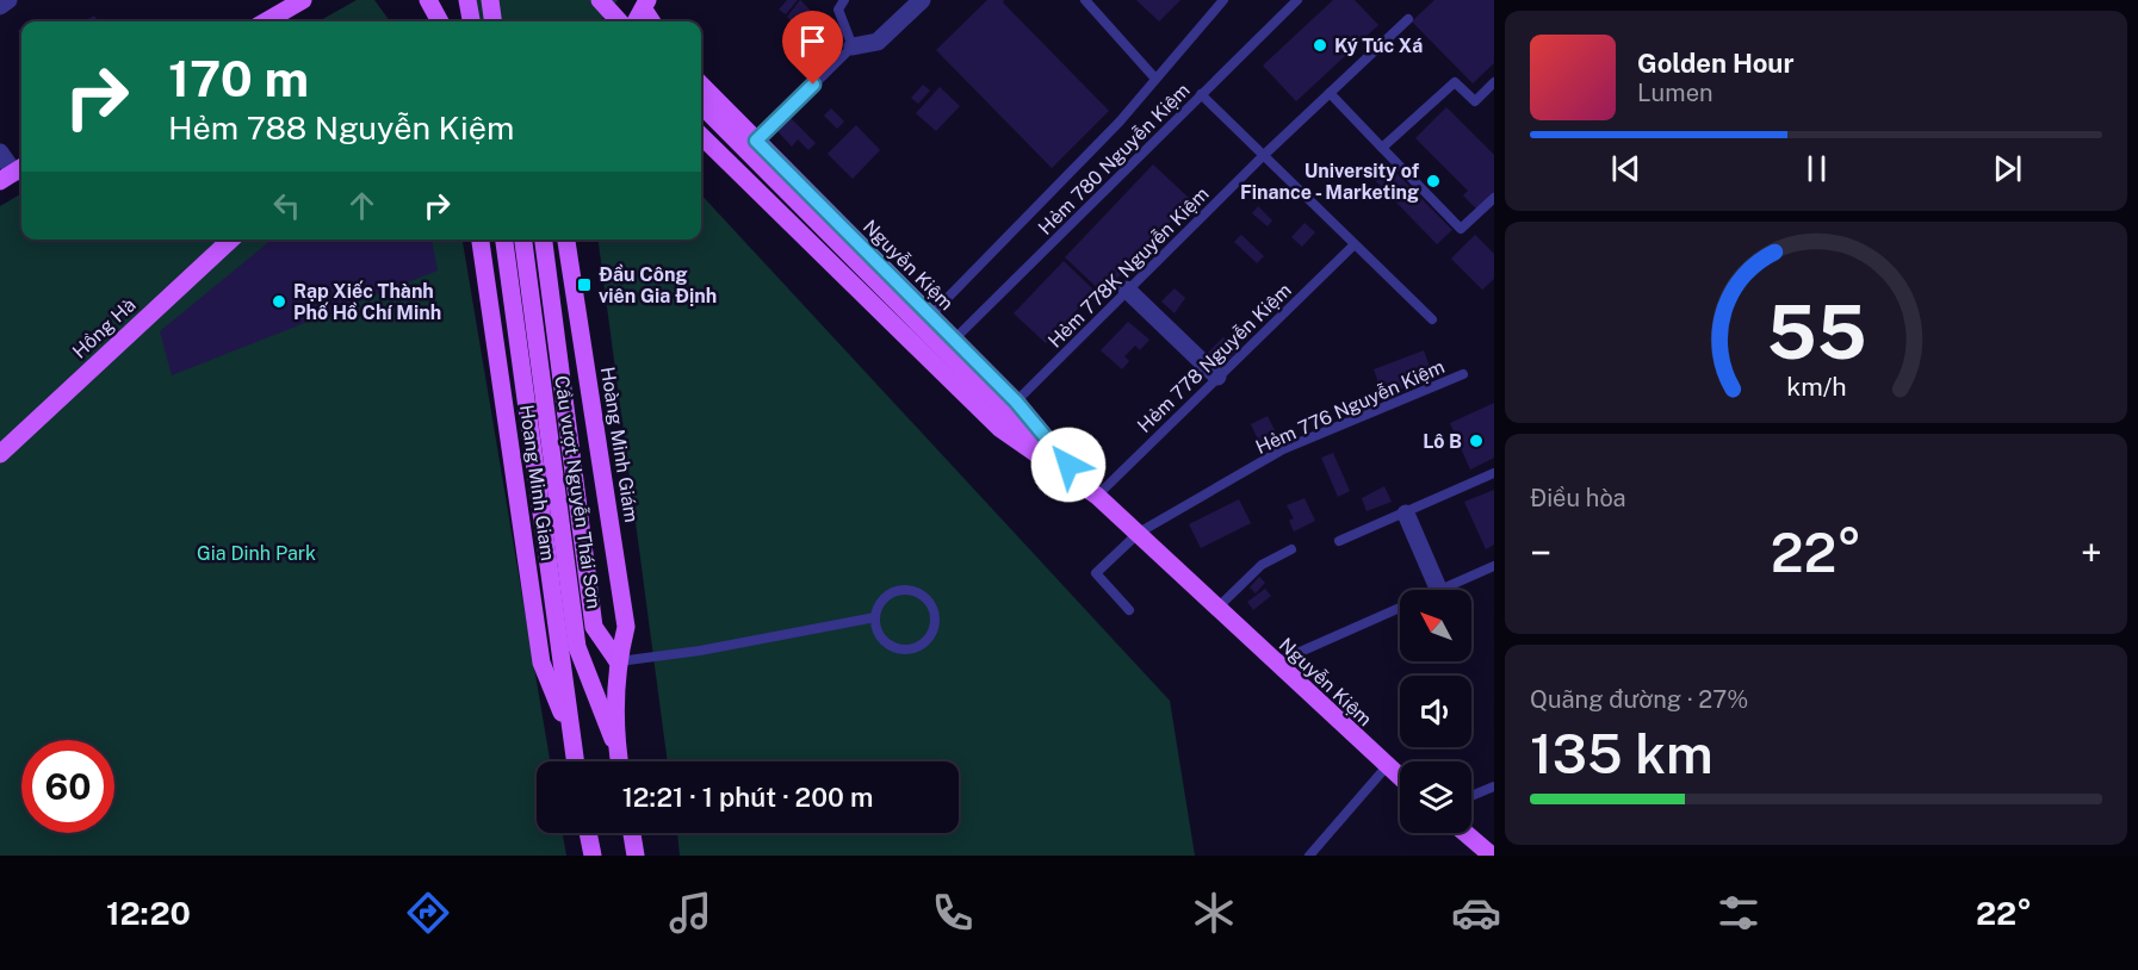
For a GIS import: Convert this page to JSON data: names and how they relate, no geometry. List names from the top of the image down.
{
  "streets": {
    "main road": [
      "Nguyễn Kiệm",
      "Hồng Hà",
      "Hoàng Minh Giám",
      "Hoang Minh Giam",
      "Cầu vượt Nguyễn Thái Sơn"
    ],
    "lane": [
      "Hẻm 780 Nguyễn Kiệm",
      "Hẻm 778K Nguyễn Kiệm",
      "Hẻm 778 Nguyễn Kiệm",
      "Hẻm 776 Nguyễn Kiệm"
    ]
  },
  "crossings": [
    ["Hẻm 780 Nguyễn Kiệm", "Nguyễn Kiệm"],
    ["Nguyễn Kiệm", "Hẻm 778K Nguyễn Kiệm"],
    ["Nguyễn Kiệm", "Hẻm 778 Nguyễn Kiệm"],
    ["Nguyễn Kiệm", "Hẻm 776 Nguyễn Kiệm"],
    ["Hoàng Minh Giám", "Cầu vượt Nguyễn Thái Sơn"],
    ["Hoang Minh Giam", "Cầu vượt Nguyễn Thái Sơn"]
  ],
  "parks": ["Gia Dinh Park"],
  "places": {
    "other": [
      "Ký Túc Xá",
      "University of Finance - Marketing",
      "Rạp Xiếc Thành Phố Hồ Chí Minh",
      "Lô B"
    ],
    "transit": ["Đầu Công viên Gia Định"]
  },
  "north": "top left",
  "page": {
    "turn": ["170 m", "Hẻm 788 Nguyễn Kiệm"],
    "song": ["Golden Hour", "Lumen"],
    "tile": [
      "Điều hòa",
      ["Quãng đường · 27%", "135 km"]
    ],
    "heat": ["−", "22°", "+"],
    "limit": "60",
    "trip": "12:21 · 1 phút · 200 m",
    "tabs": ["12:20", "22°"],
    "gauge": ["55", "km/h"]
  }
}
